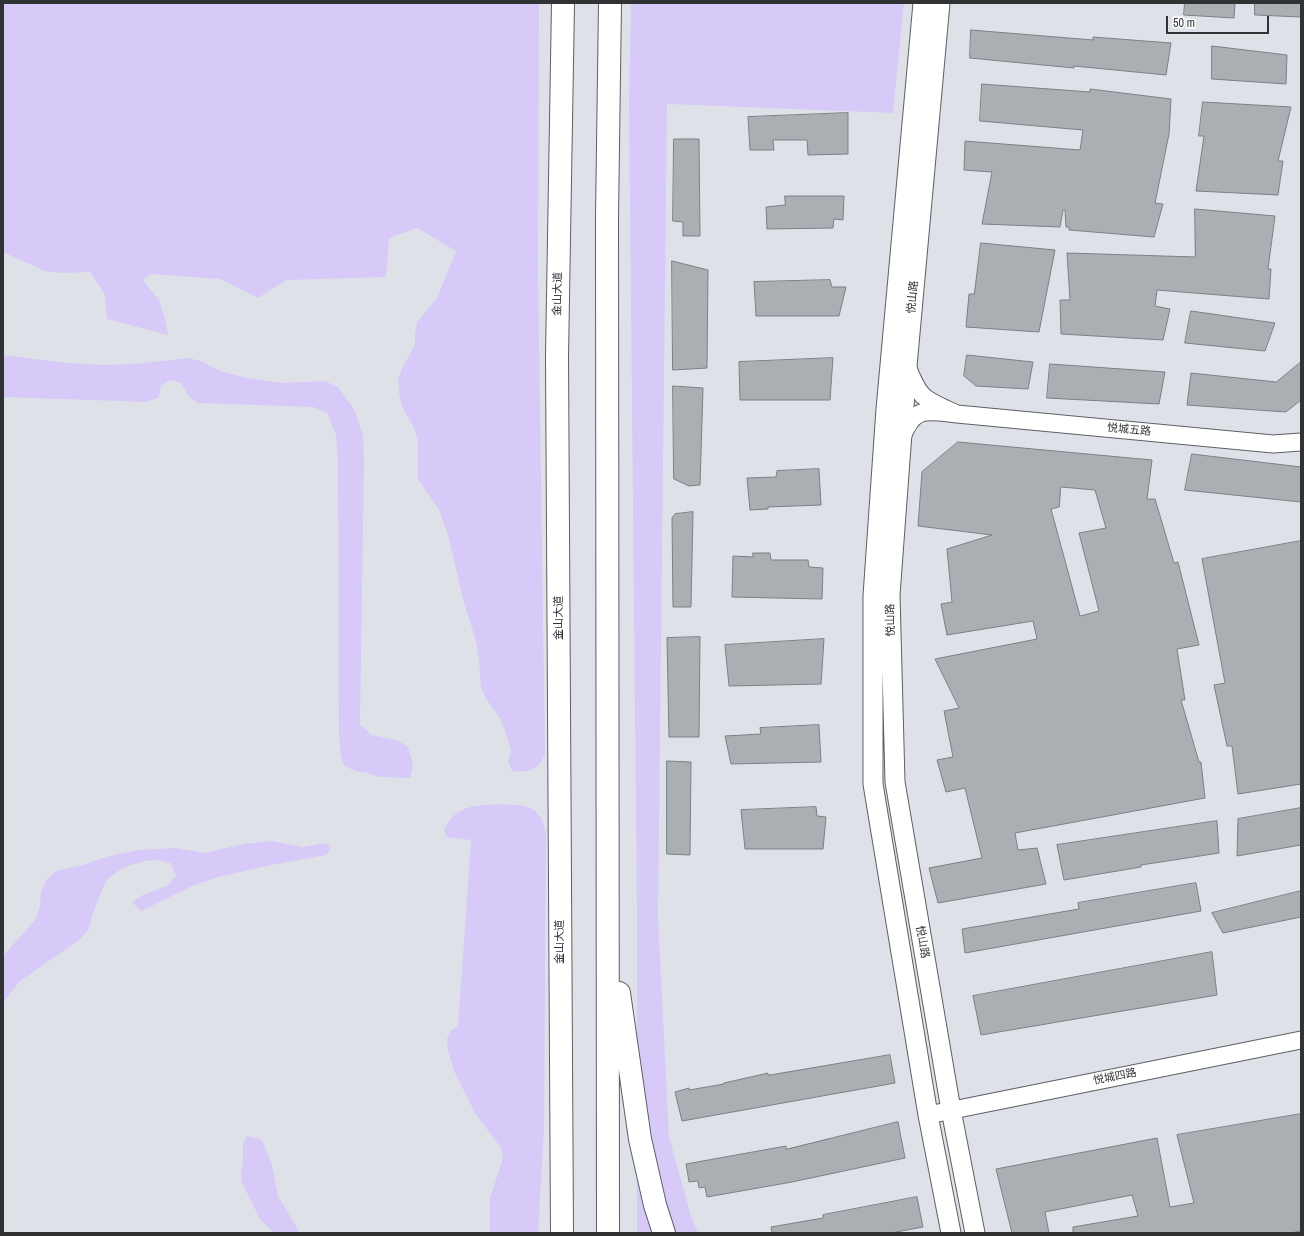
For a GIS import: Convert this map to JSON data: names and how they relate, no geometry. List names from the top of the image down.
{
  "streets": {
    "highway": ["金山大道"],
    "main road": ["悦山路"],
    "street": ["悦城五路", "悦城四路"]
  },
  "crossings": [
    ["悦山路", "悦城五路"],
    ["悦山路", "悦城四路"]
  ],
  "scale_bar": "50 m"
}
